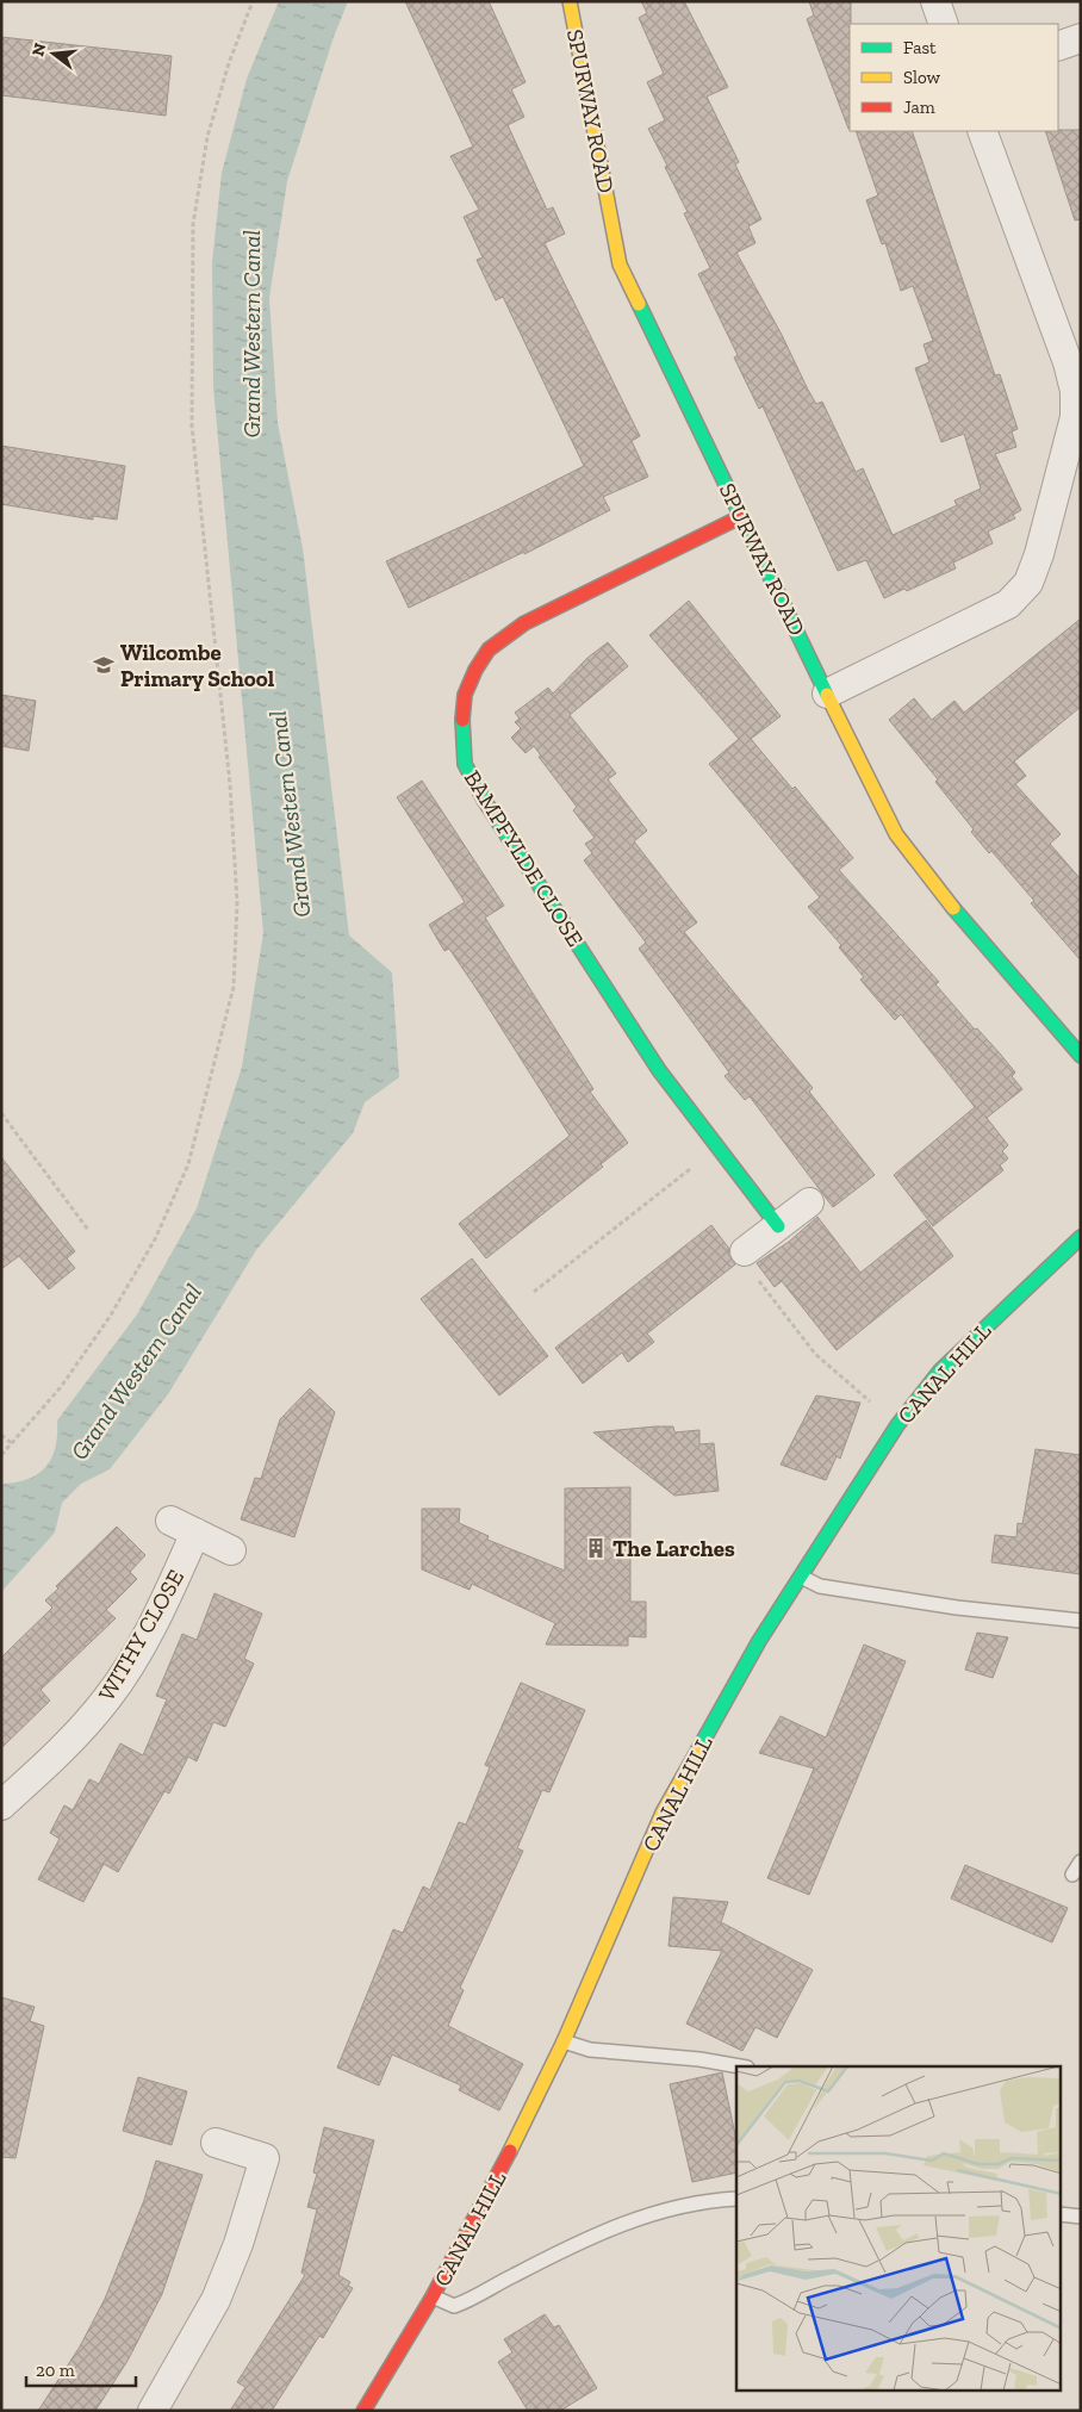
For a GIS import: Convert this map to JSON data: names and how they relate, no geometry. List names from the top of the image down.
{
  "streets": {
    "street": [
      "SPURWAY ROAD",
      "BAMPFYLDE CLOSE",
      "CANAL HILL",
      "WITHY CLOSE"
    ]
  },
  "crossings": [
    ["SPURWAY ROAD", "BAMPFYLDE CLOSE"]
  ],
  "water": ["Grand Western Canal"],
  "places": {
    "school or university": ["Wilcombe Primary School"],
    "building": ["The Larches"]
  },
  "legend": ["Fast", "Slow", "Jam"],
  "scale_bar": "20 m",
  "north": "left"
}
